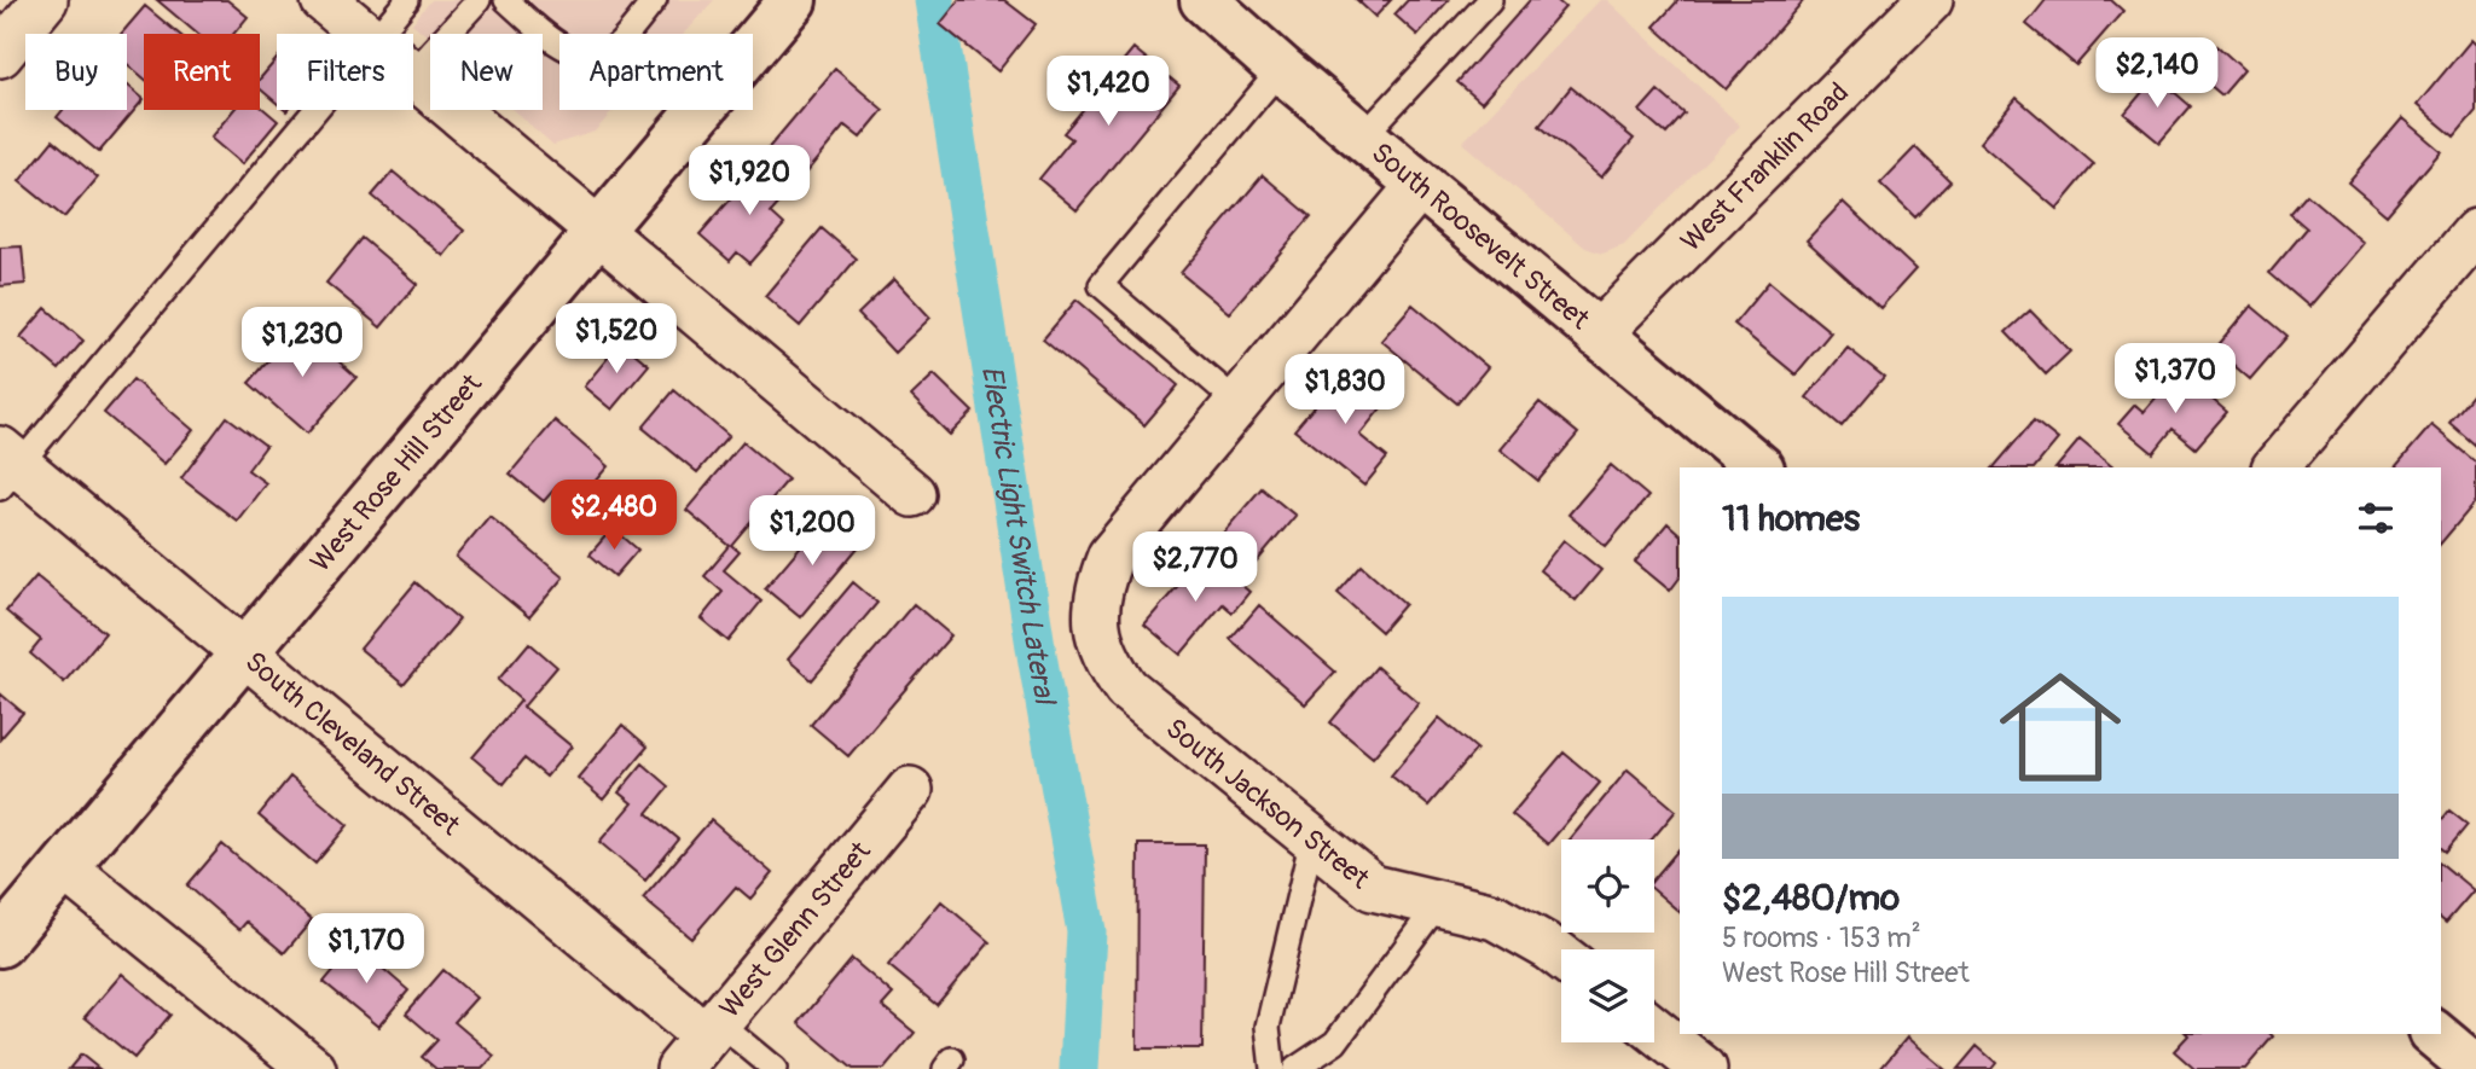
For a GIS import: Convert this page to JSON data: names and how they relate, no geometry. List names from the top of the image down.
{
  "streets": {
    "street": [
      "West Franklin Road",
      "South Roosevelt Street",
      "West Rose Hill Street",
      "South Cleveland Street",
      "South Jackson Street",
      "West Glenn Street"
    ]
  },
  "crossings": [
    ["West Franklin Road", "South Roosevelt Street"],
    ["West Rose Hill Street", "South Cleveland Street"],
    ["South Cleveland Street", "West Glenn Street"]
  ],
  "water": ["Electric Light Switch Lateral"],
  "page": {
    "chip": [
      "Buy",
      "Rent",
      "Filters",
      "New",
      "Apartment"
    ],
    "price": [
      "$2,140",
      "$1,420",
      "$1,920",
      "$1,520",
      "$1,230",
      "$1,370",
      "$1,830",
      "$2,480",
      "$1,200",
      "$2,770",
      "$1,170"
    ],
    "heading": "11 homes",
    "list": [
      {
        "name": "$2,480/mo",
        "note": "5 rooms · 153 m² · West Rose Hill Street"
      }
    ]
  }
}
